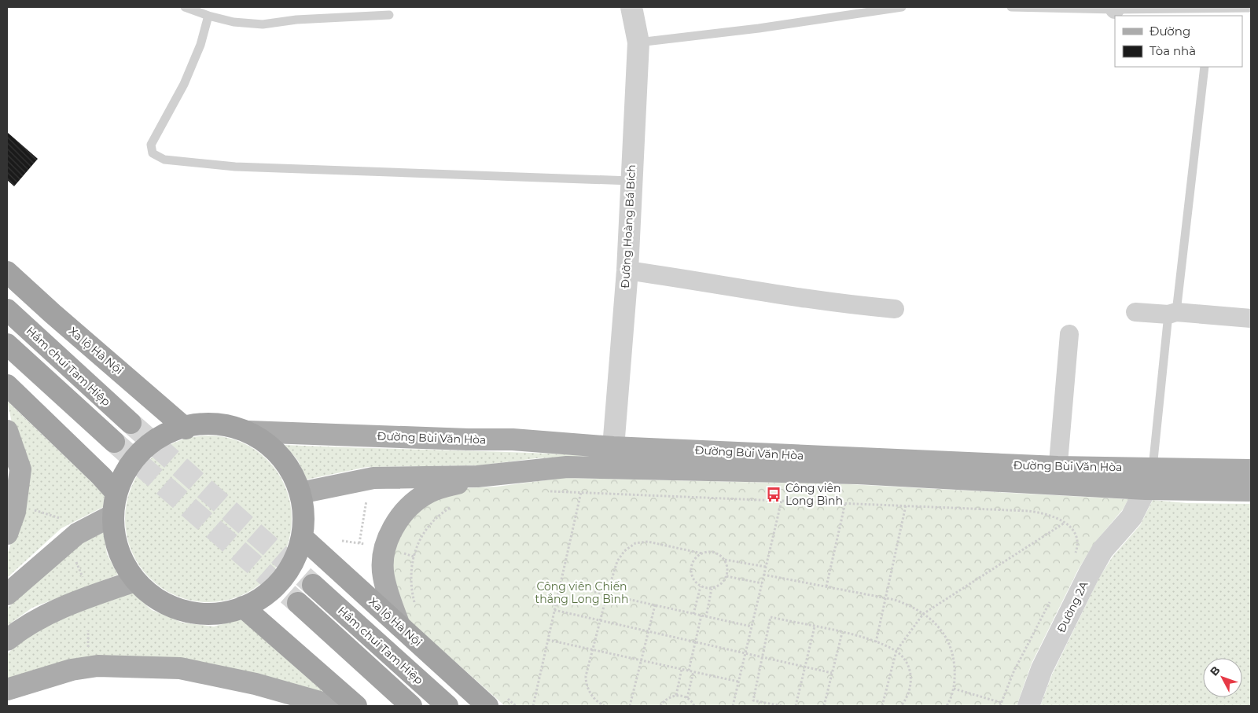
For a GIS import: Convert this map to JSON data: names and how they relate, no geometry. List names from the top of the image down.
{
  "streets": {
    "highway": ["Xa lộ Hà Nội", "Hầm chui Tam Hiệp"],
    "main road": ["Đường Bùi Văn Hòa"],
    "street": ["Đường Hoàng Bá Bích", "Đường 2A"]
  },
  "crossings": [
    ["Đường Hoàng Bá Bích", "Đường Bùi Văn Hòa"],
    ["Đường Bùi Văn Hòa", "Đường 2A"]
  ],
  "parks": ["Công viên Chiến thắng Long Bình"],
  "places": {
    "bus stop": ["Công viên Long Bình"]
  },
  "legend": ["Đường", "Tòa nhà"],
  "north": "top left"
}
